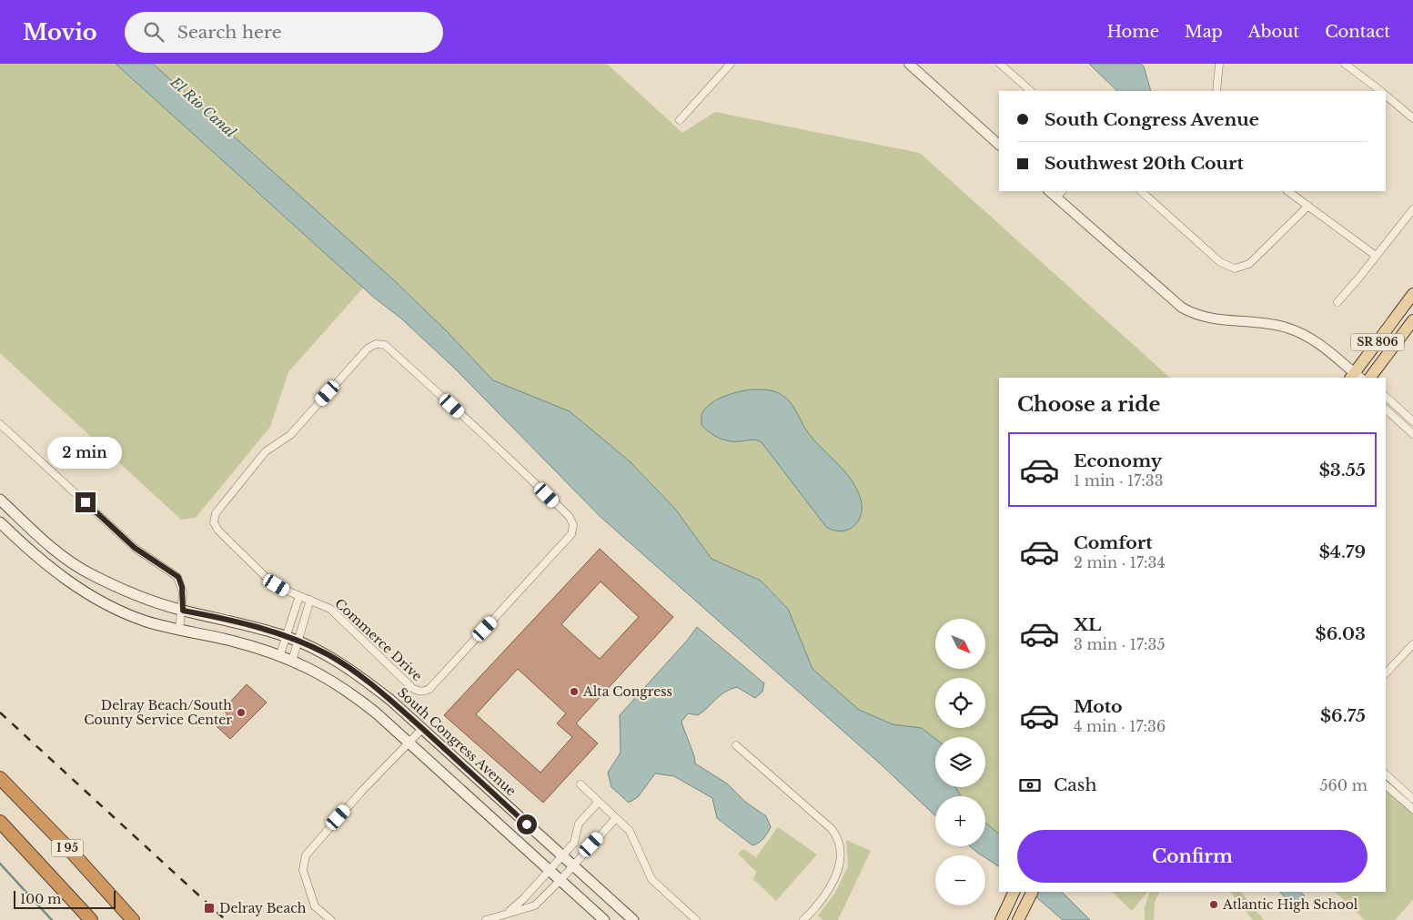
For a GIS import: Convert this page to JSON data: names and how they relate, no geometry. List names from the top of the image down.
{
  "streets": {
    "highway": ["I 95"],
    "main road": ["SR 806", "South Congress Avenue"],
    "street": ["Commerce Drive"]
  },
  "water": ["El Rio Canal"],
  "places": {
    "other": ["Alta Congress", "Delray Beach/South County Service Center", "Atlantic High School"],
    "transit": ["Delray Beach"]
  },
  "scale_bar": "100 m",
  "north": "bottom right",
  "page": {
    "header": "Movio",
    "search": "Search here",
    "nav": [
      "Home",
      "Map",
      "About",
      "Contact"
    ],
    "banner": ["South Congress Avenue", "Southwest 20th Court"],
    "heading": "Choose a ride",
    "list": [
      {
        "name": "Economy",
        "note": "1 min · 17:33",
        "value": "$3.55"
      },
      {
        "name": "Comfort",
        "note": "2 min · 17:34",
        "value": "$4.79"
      },
      {
        "name": "XL",
        "note": "3 min · 17:35",
        "value": "$6.03"
      },
      {
        "name": "Moto",
        "note": "4 min · 17:36",
        "value": "$6.75"
      }
    ],
    "bubble": "2 min",
    "map_buttons": ["+", "−"],
    "pay": ["Cash", "560 m"],
    "buttons": "Confirm",
    "scale": "100 m"
  }
}
